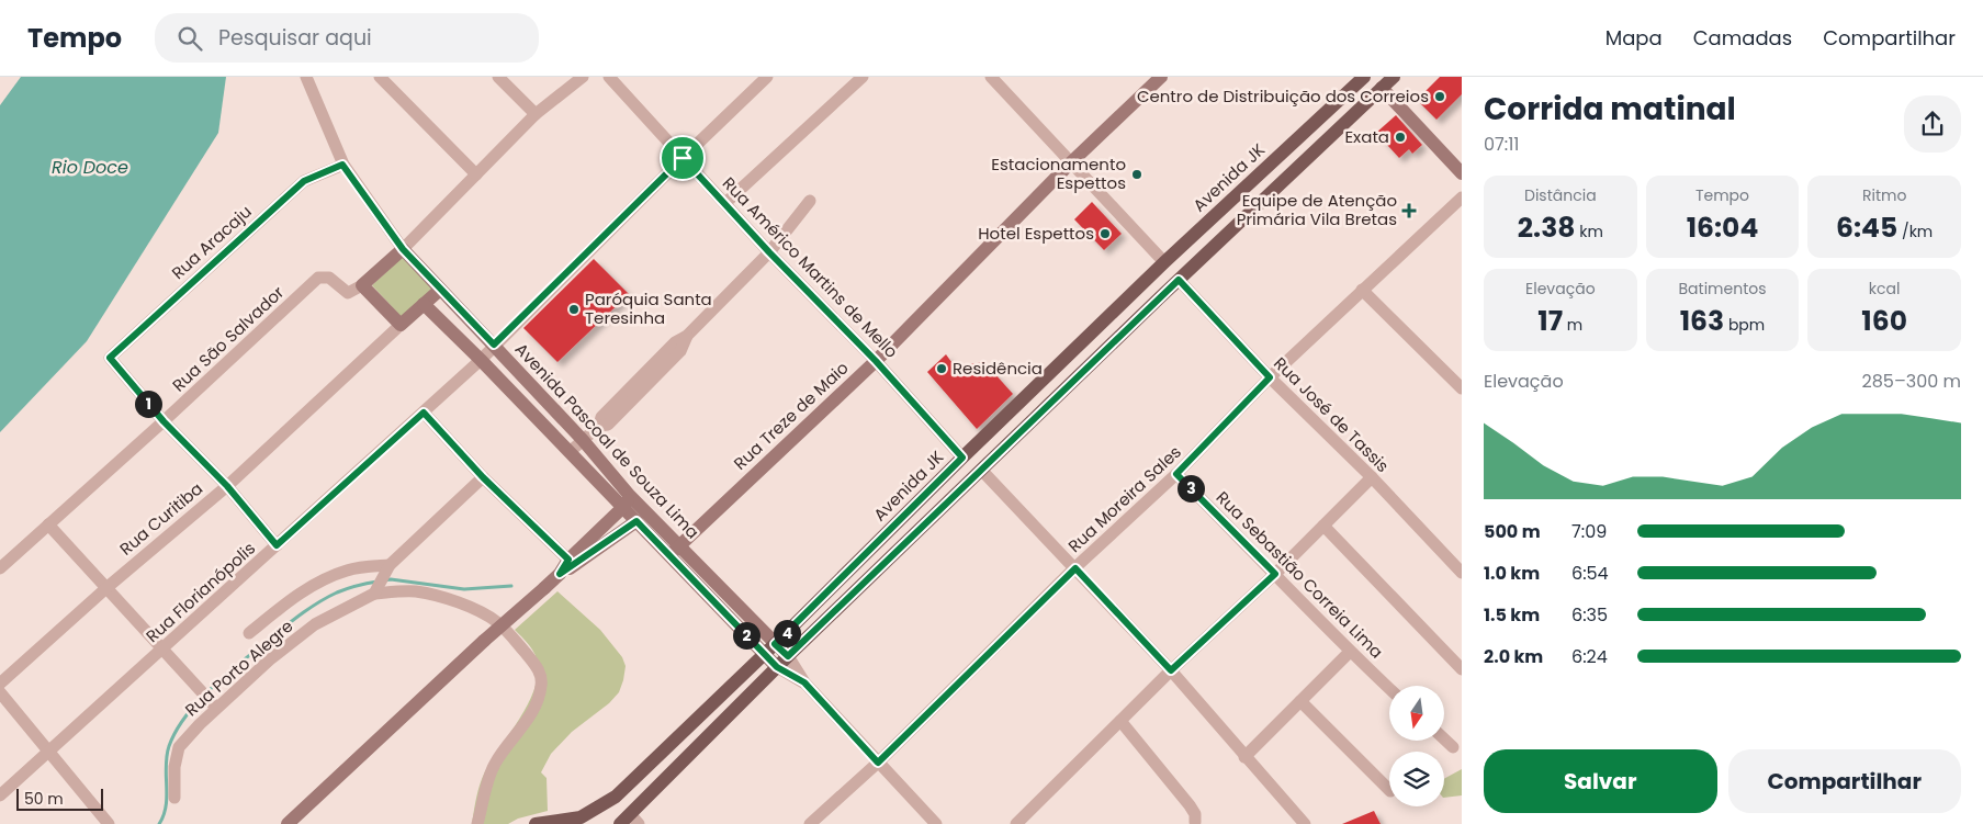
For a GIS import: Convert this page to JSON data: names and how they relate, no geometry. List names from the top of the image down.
{
  "streets": {
    "main road": ["Avenida JK"],
    "street": [
      "Rua Aracaju",
      "Rua Américo Martins de Mello",
      "Rua São Salvador",
      "Rua José de Tassis",
      "Rua Treze de Maio",
      "Avenida Pascoal de Souza Lima",
      "Rua Moreira Sales",
      "Rua Curitiba",
      "Rua Sebastião Correia Lima",
      "Rua Florianópolis",
      "Rua Porto Alegre"
    ]
  },
  "crossings": [
    ["Avenida JK", "Rua Américo Martins de Mello"],
    ["Avenida JK", "Avenida Pascoal de Souza Lima"],
    ["Rua Aracaju", "Rua São Salvador"],
    ["Rua Américo Martins de Mello", "Rua Treze de Maio"],
    ["Rua Américo Martins de Mello", "Rua Florianópolis"],
    ["Rua José de Tassis", "Rua Moreira Sales"],
    ["Rua Treze de Maio", "Avenida Pascoal de Souza Lima"],
    ["Avenida Pascoal de Souza Lima", "Rua Curitiba"],
    ["Avenida Pascoal de Souza Lima", "Rua Florianópolis"],
    ["Rua Moreira Sales", "Rua Sebastião Correia Lima"]
  ],
  "water": ["Rio Doce"],
  "places": {
    "other": [
      "Centro de Distribuição dos Correios",
      "Exata",
      "Estacionamento Espettos",
      "Hotel Espettos",
      "Paróquia Santa Teresinha",
      "Residência"
    ],
    "health": ["Equipe de Atenção Primária Vila Bretas"]
  },
  "scale_bar": "50 m",
  "north": "bottom",
  "page": {
    "header": "Tempo",
    "search": "Pesquisar aqui",
    "nav": ["Mapa", "Camadas", "Compartilhar"],
    "heading": ["Corrida matinal", "07:11"],
    "stats": [
      ["Distância", "2.38 km"],
      ["Tempo", "16:04"],
      ["Ritmo", "6:45 /km"],
      ["Elevação", "17 m"],
      ["Batimentos", "163 bpm"],
      ["kcal", "160"]
    ],
    "chart": ["Elevação", "285–300 m"],
    "pins": [
      "1",
      "3",
      "4",
      "2"
    ],
    "list": [
      {
        "name": "500 m",
        "note": "7:09"
      },
      {
        "name": "1.0 km",
        "note": "6:54"
      },
      {
        "name": "1.5 km",
        "note": "6:35"
      },
      {
        "name": "2.0 km",
        "note": "6:24"
      }
    ],
    "buttons": ["Salvar", "Compartilhar"],
    "scale": "50 m"
  }
}
